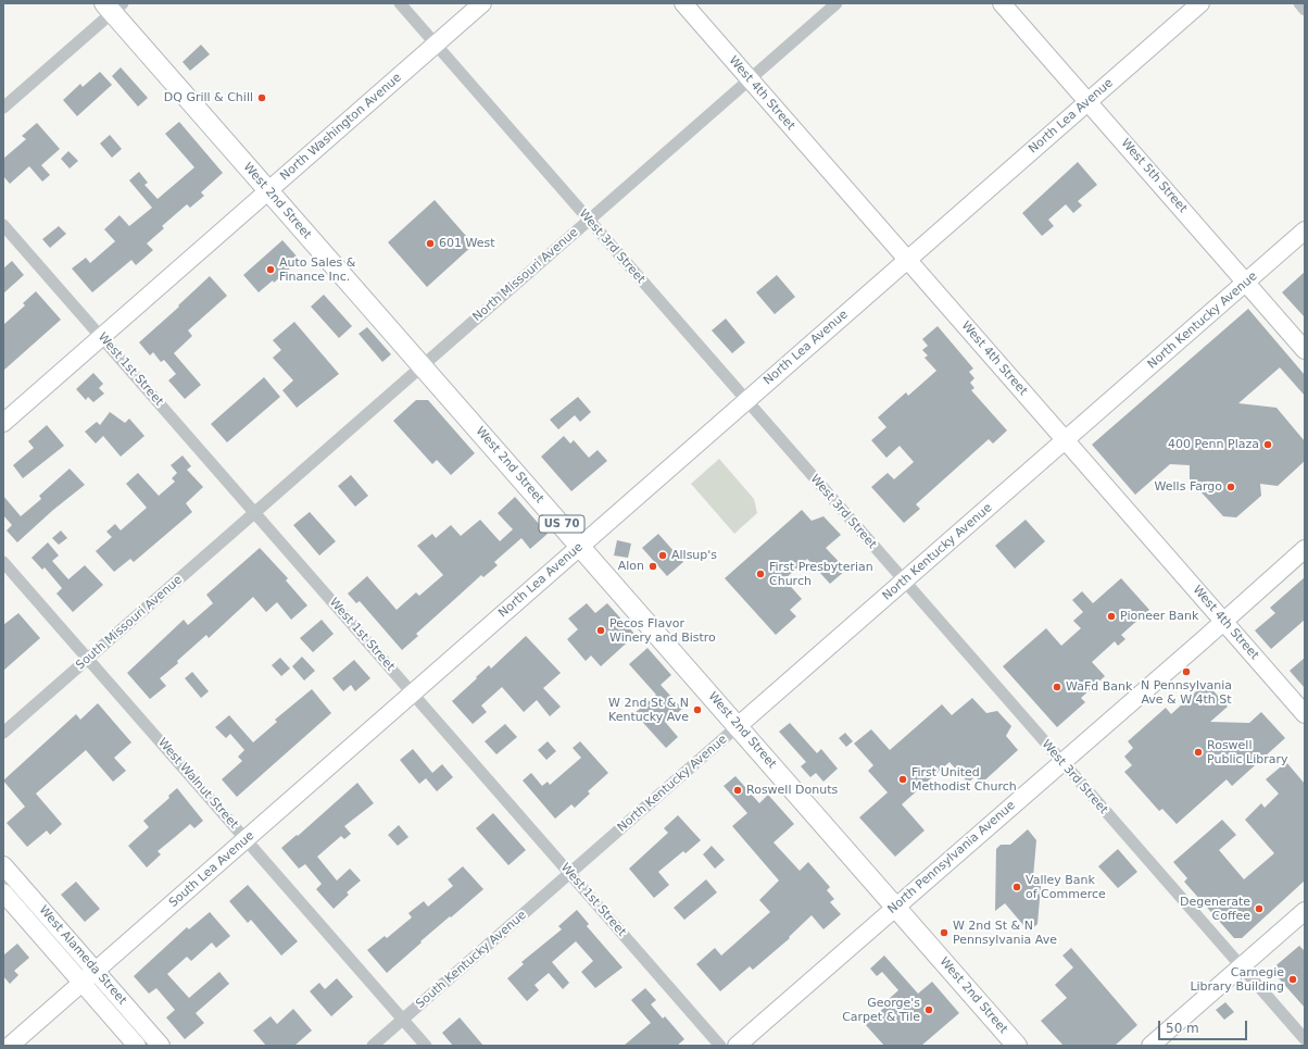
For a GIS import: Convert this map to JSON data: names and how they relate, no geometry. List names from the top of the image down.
{
  "streets": {
    "main road": ["West 2nd Street", "US 70"],
    "street": [
      "West 4th Street",
      "North Lea Avenue",
      "North Washington Avenue",
      "West 5th Street",
      "West 3rd Street",
      "North Missouri Avenue",
      "North Kentucky Avenue",
      "West 1st Street",
      "South Missouri Avenue",
      "West Walnut Street",
      "North Pennsylvania Avenue",
      "South Lea Avenue",
      "West Alameda Street",
      "South Kentucky Avenue"
    ]
  },
  "crossings": [
    ["West 4th Street", "North Lea Avenue"],
    ["West 4th Street", "North Missouri Avenue"],
    ["West 4th Street", "North Kentucky Avenue"],
    ["West 4th Street", "North Pennsylvania Avenue"],
    ["North Lea Avenue", "West 5th Street"],
    ["North Lea Avenue", "West 2nd Street"],
    ["North Lea Avenue", "West 3rd Street"],
    ["North Lea Avenue", "West 1st Street"],
    ["North Lea Avenue", "South Lea Avenue"],
    ["North Washington Avenue", "West 2nd Street"],
    ["North Washington Avenue", "West 3rd Street"],
    ["North Washington Avenue", "West 1st Street"],
    ["West 5th Street", "North Kentucky Avenue"],
    ["West 2nd Street", "North Missouri Avenue"],
    ["West 2nd Street", "North Kentucky Avenue"],
    ["West 2nd Street", "North Pennsylvania Avenue"],
    ["West 3rd Street", "North Missouri Avenue"],
    ["West 3rd Street", "North Kentucky Avenue"],
    ["West 3rd Street", "North Pennsylvania Avenue"],
    ["North Missouri Avenue", "West 1st Street"],
    ["North Missouri Avenue", "South Missouri Avenue"],
    ["North Kentucky Avenue", "West 1st Street"],
    ["North Kentucky Avenue", "South Kentucky Avenue"],
    ["West 1st Street", "South Missouri Avenue"],
    ["West 1st Street", "South Lea Avenue"],
    ["West 1st Street", "South Kentucky Avenue"],
    ["South Missouri Avenue", "West Walnut Street"],
    ["West Walnut Street", "South Lea Avenue"],
    ["West Walnut Street", "South Kentucky Avenue"],
    ["South Lea Avenue", "West Alameda Street"]
  ],
  "places": [
    "DQ Grill & Chill",
    "601 West",
    "Auto Sales & Finance Inc.",
    "400 Penn Plaza",
    "Wells Fargo",
    "Allsup's",
    "Alon",
    "First Presbyterian Church",
    "Pioneer Bank",
    "Pecos Flavor Winery and Bistro",
    "N Pennsylvania Ave & W 4th St",
    "WaFd Bank",
    "W 2nd St & N Kentucky Ave",
    "Roswell Public Library",
    "First United Methodist Church",
    "Roswell Donuts",
    "Valley Bank of Commerce",
    "Degenerate Coffee",
    "W 2nd St & N Pennsylvania Ave",
    "Carnegie Library Building",
    "George's Carpet & Tile"
  ],
  "scale_bar": "50 m"
}
